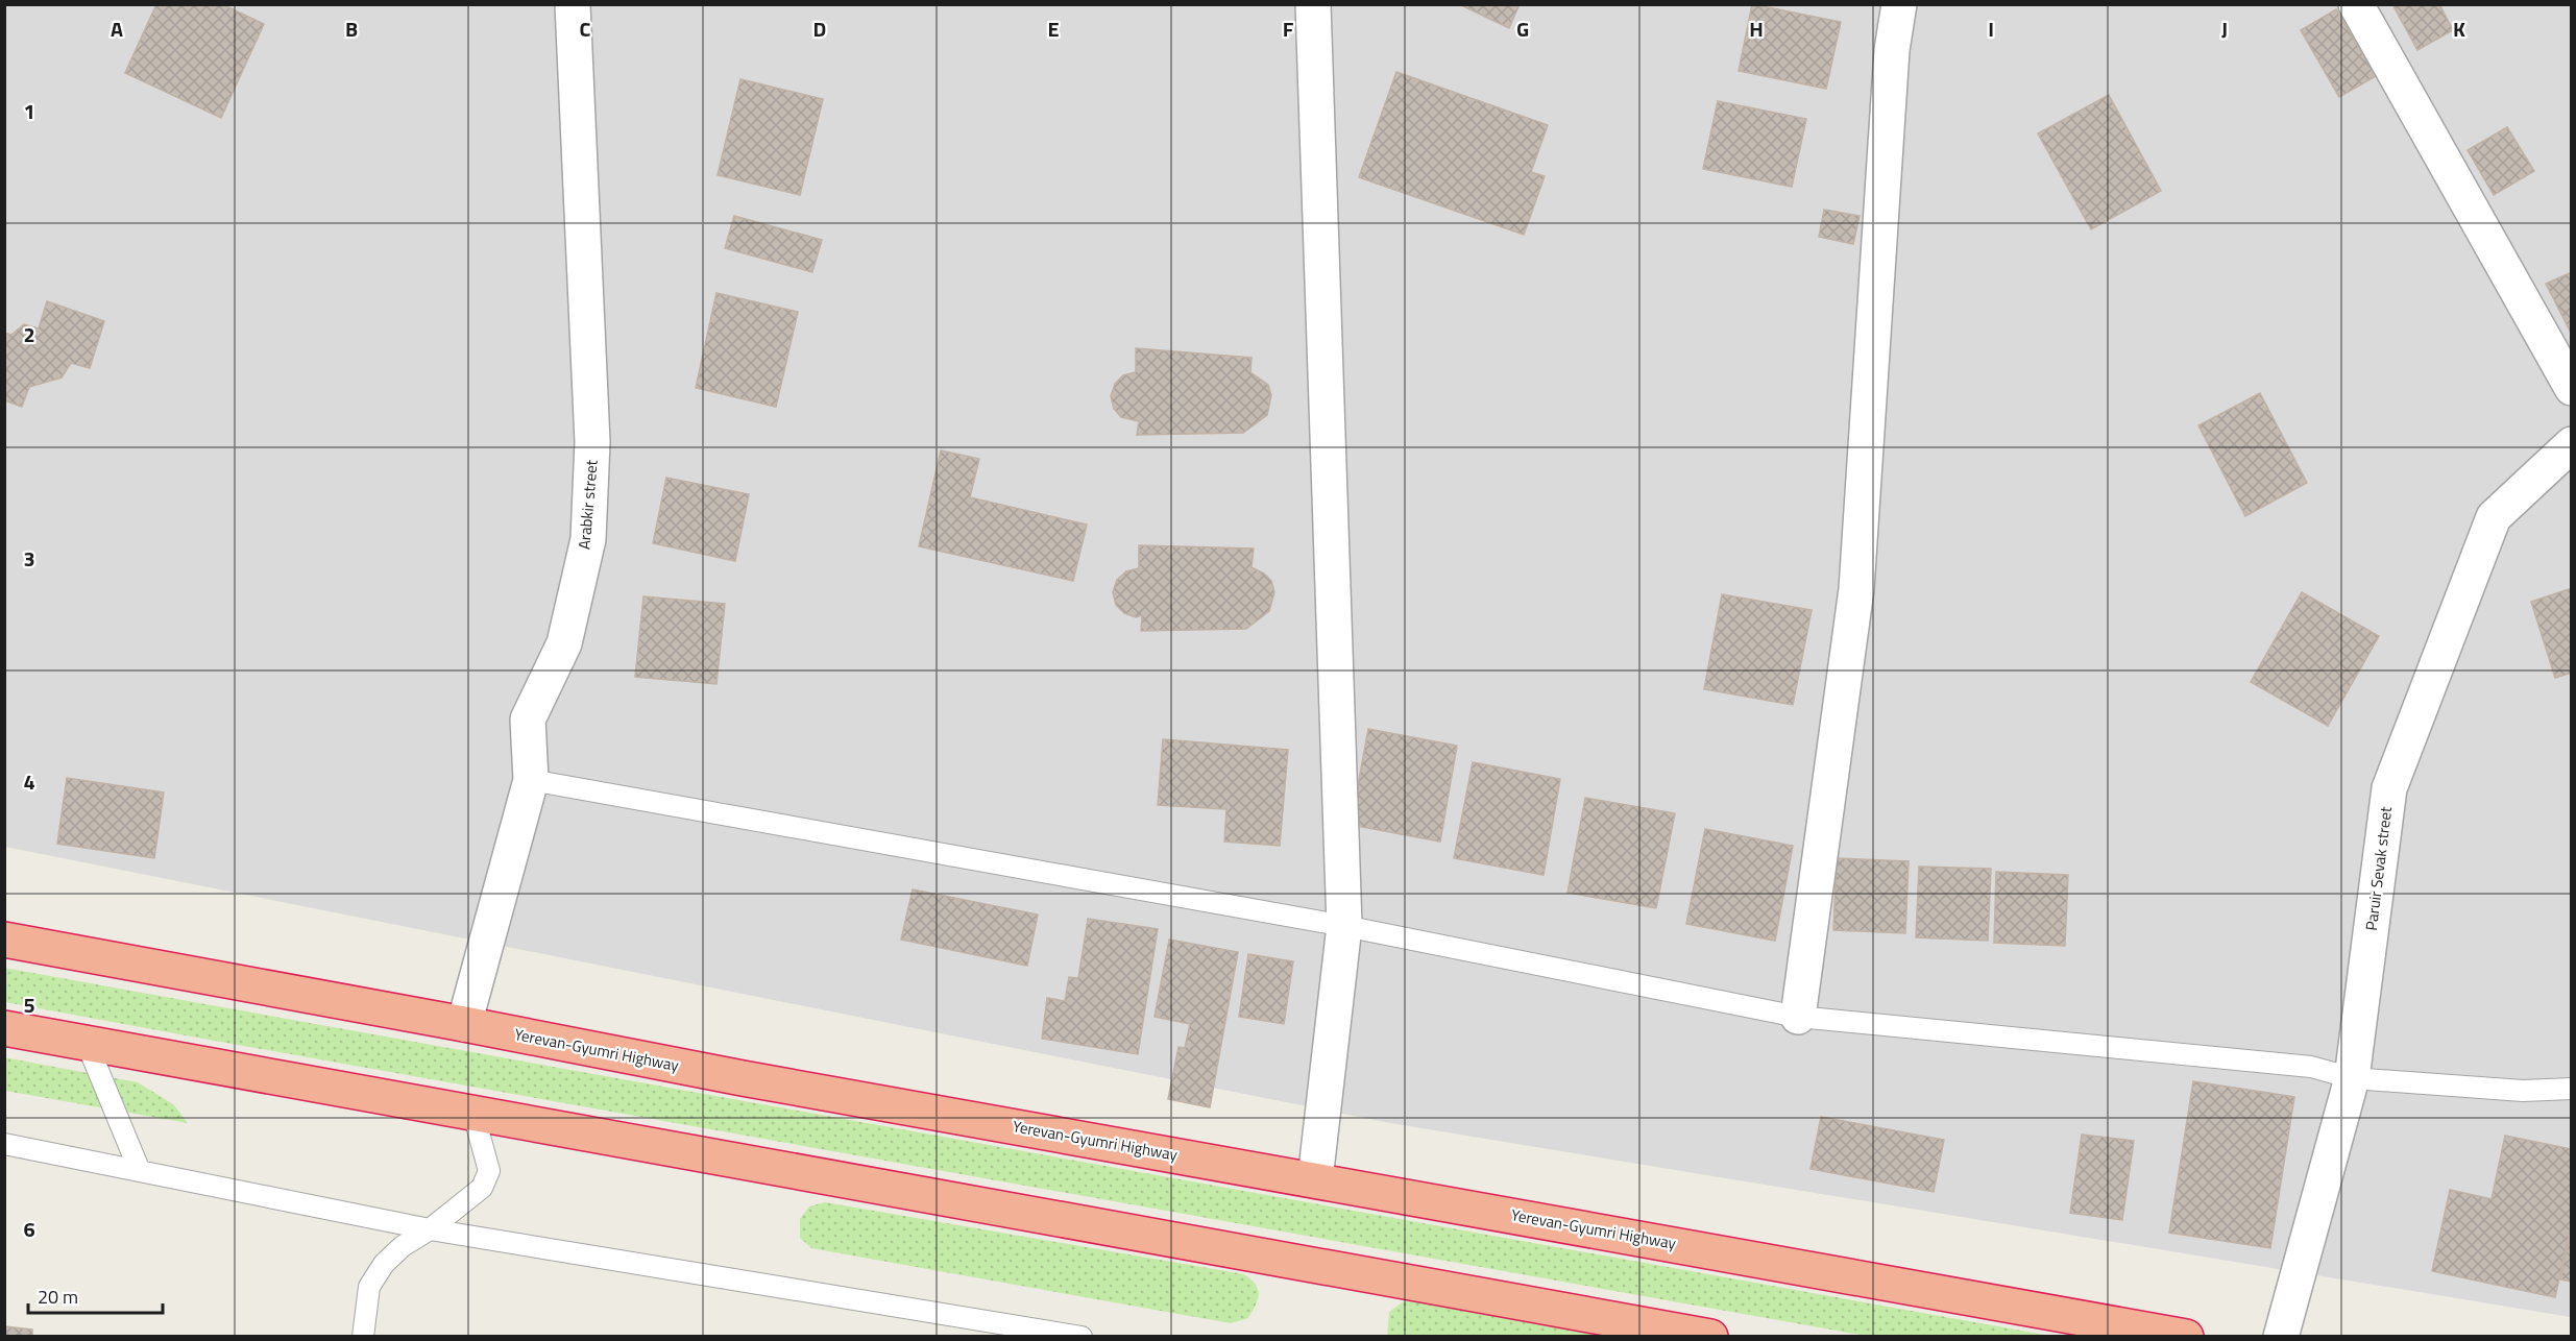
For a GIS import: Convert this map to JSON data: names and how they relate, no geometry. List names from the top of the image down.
{
  "streets": {
    "highway": ["Yerevan-Gyumri Highway"],
    "street": ["Arabkir street", "Paruir Sevak street"]
  },
  "crossings": [
    ["Arabkir street", "Yerevan-Gyumri Highway"]
  ],
  "scale_bar": "20 m",
  "grid": {
    "columns": [
      "A",
      "B",
      "C",
      "D",
      "E",
      "F",
      "G",
      "H",
      "I",
      "J",
      "K"
    ],
    "rows": [
      "1",
      "2",
      "3",
      "4",
      "5",
      "6"
    ]
  }
}
